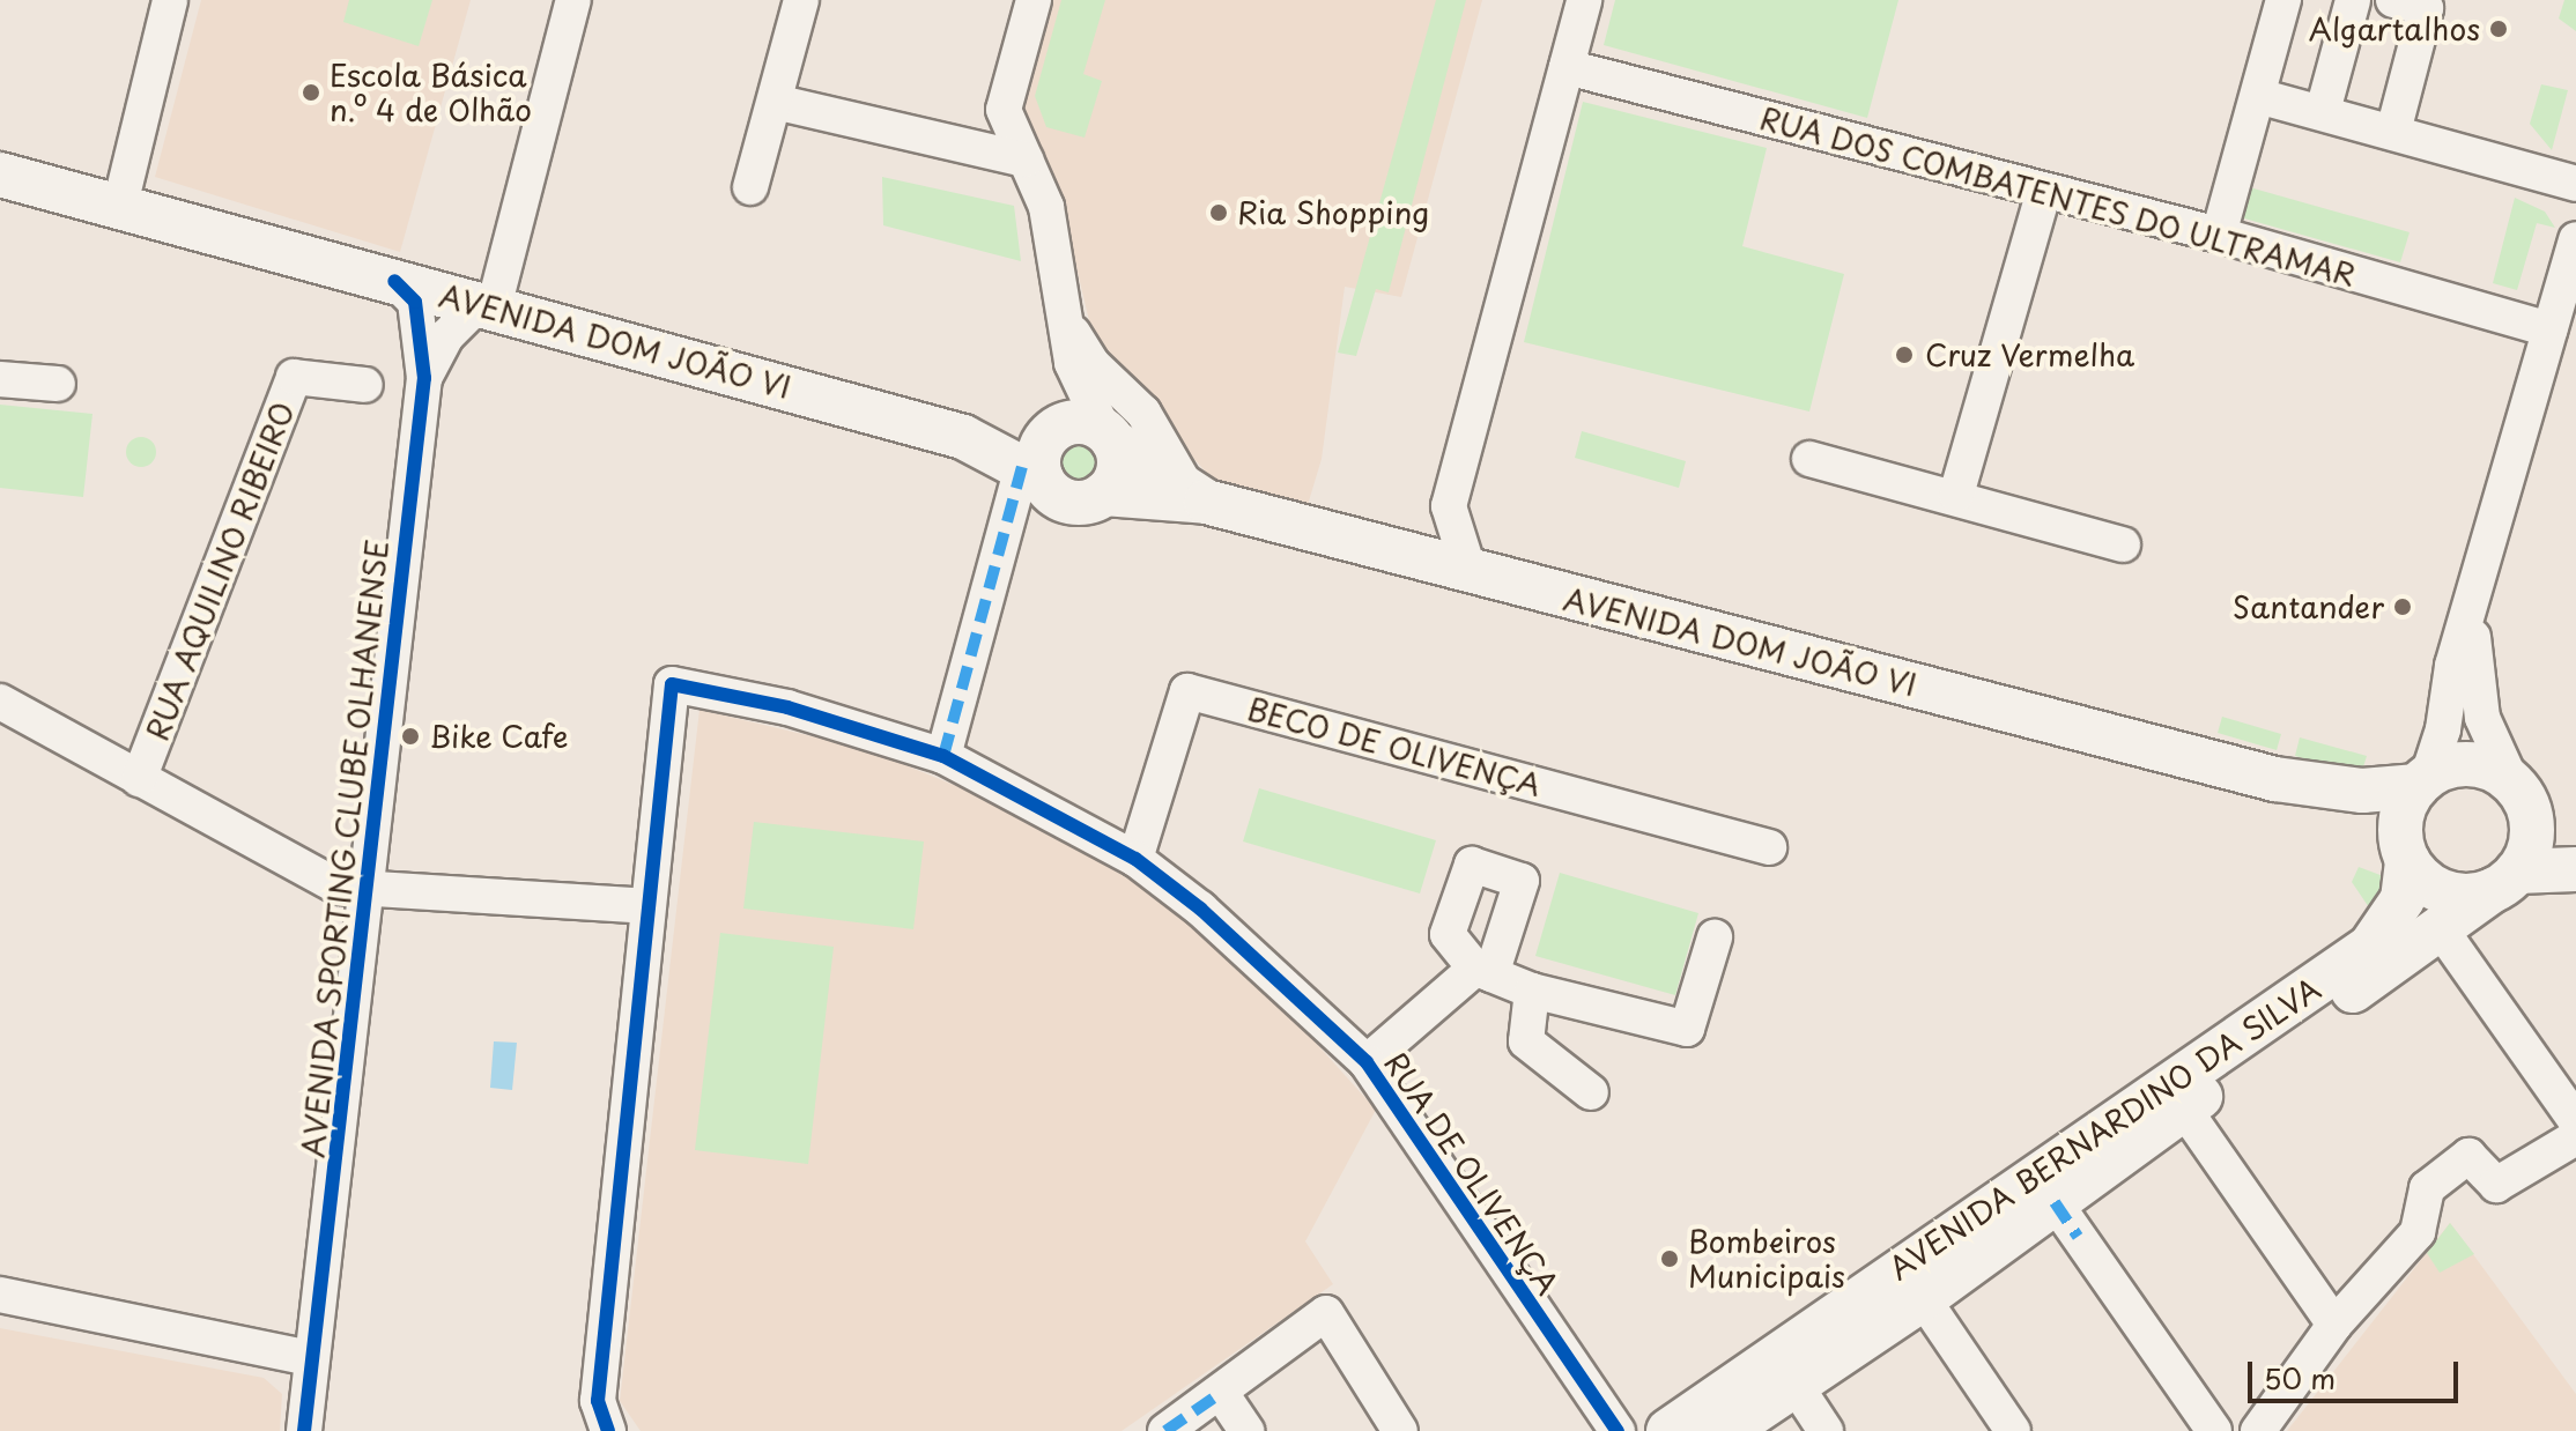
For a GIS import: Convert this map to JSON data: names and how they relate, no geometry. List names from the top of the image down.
{
  "streets": {
    "main road": ["AVENIDA DOM JOÃO VI", "AVENIDA BERNARDINO DA SILVA"],
    "street": [
      "RUA DOS COMBATENTES DO ULTRAMAR",
      "RUA AQUILINO RIBEIRO",
      "BECO DE OLIVENÇA",
      "AVENIDA SPORTING CLUBE OLHANENSE",
      "RUA DE OLIVENÇA"
    ]
  },
  "crossings": [
    ["AVENIDA DOM JOÃO VI", "AVENIDA SPORTING CLUBE OLHANENSE"],
    ["AVENIDA DOM JOÃO VI", "AVENIDA BERNARDINO DA SILVA"],
    ["BECO DE OLIVENÇA", "RUA DE OLIVENÇA"]
  ],
  "places": [
    "Algartalhos",
    "Escola Básica n.º 4 de Olhão",
    "Ria Shopping",
    "Cruz Vermelha",
    "Santander",
    "Bike Cafe",
    "Bombeiros Municipais"
  ],
  "scale_bar": "50 m"
}
